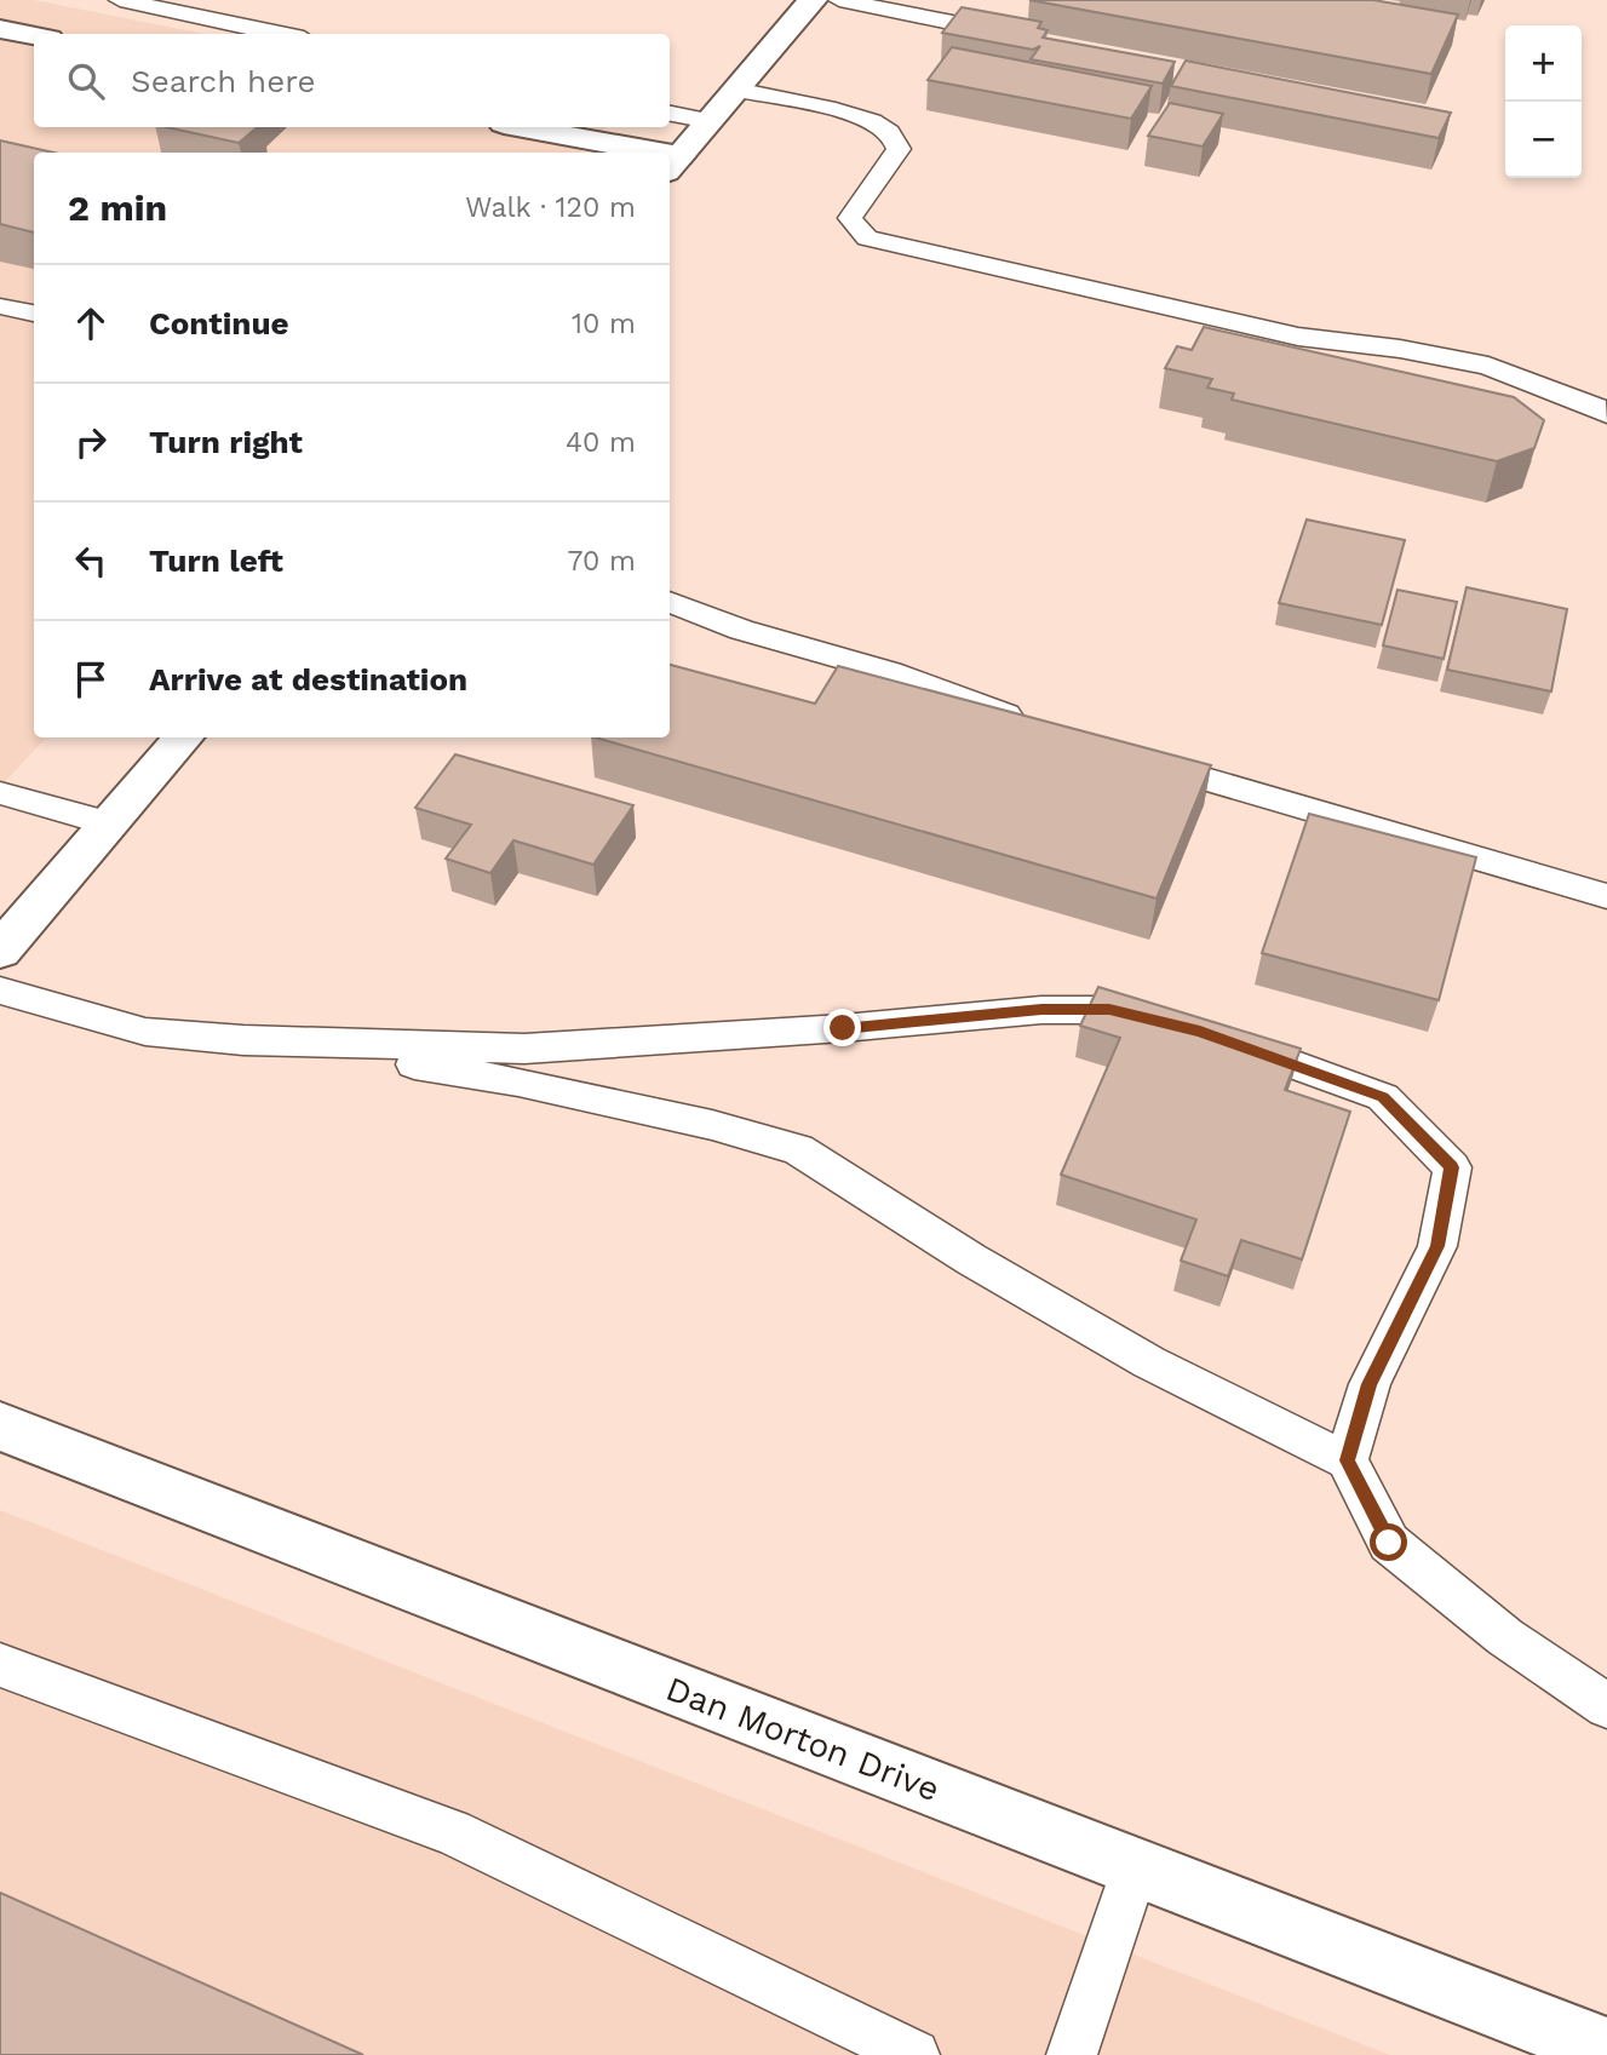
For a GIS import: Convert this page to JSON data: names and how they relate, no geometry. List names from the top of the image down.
{
  "streets": {
    "street": ["Dan Morton Drive"]
  },
  "page": {
    "map_buttons": ["+", "−"],
    "search": "Search here",
    "heading": ["2 min", "Walk · 120 m"],
    "list": [
      ["Continue", "10 m"],
      ["Turn right", "40 m"],
      ["Turn left", "70 m"],
      "Arrive at destination"
    ]
  }
}
